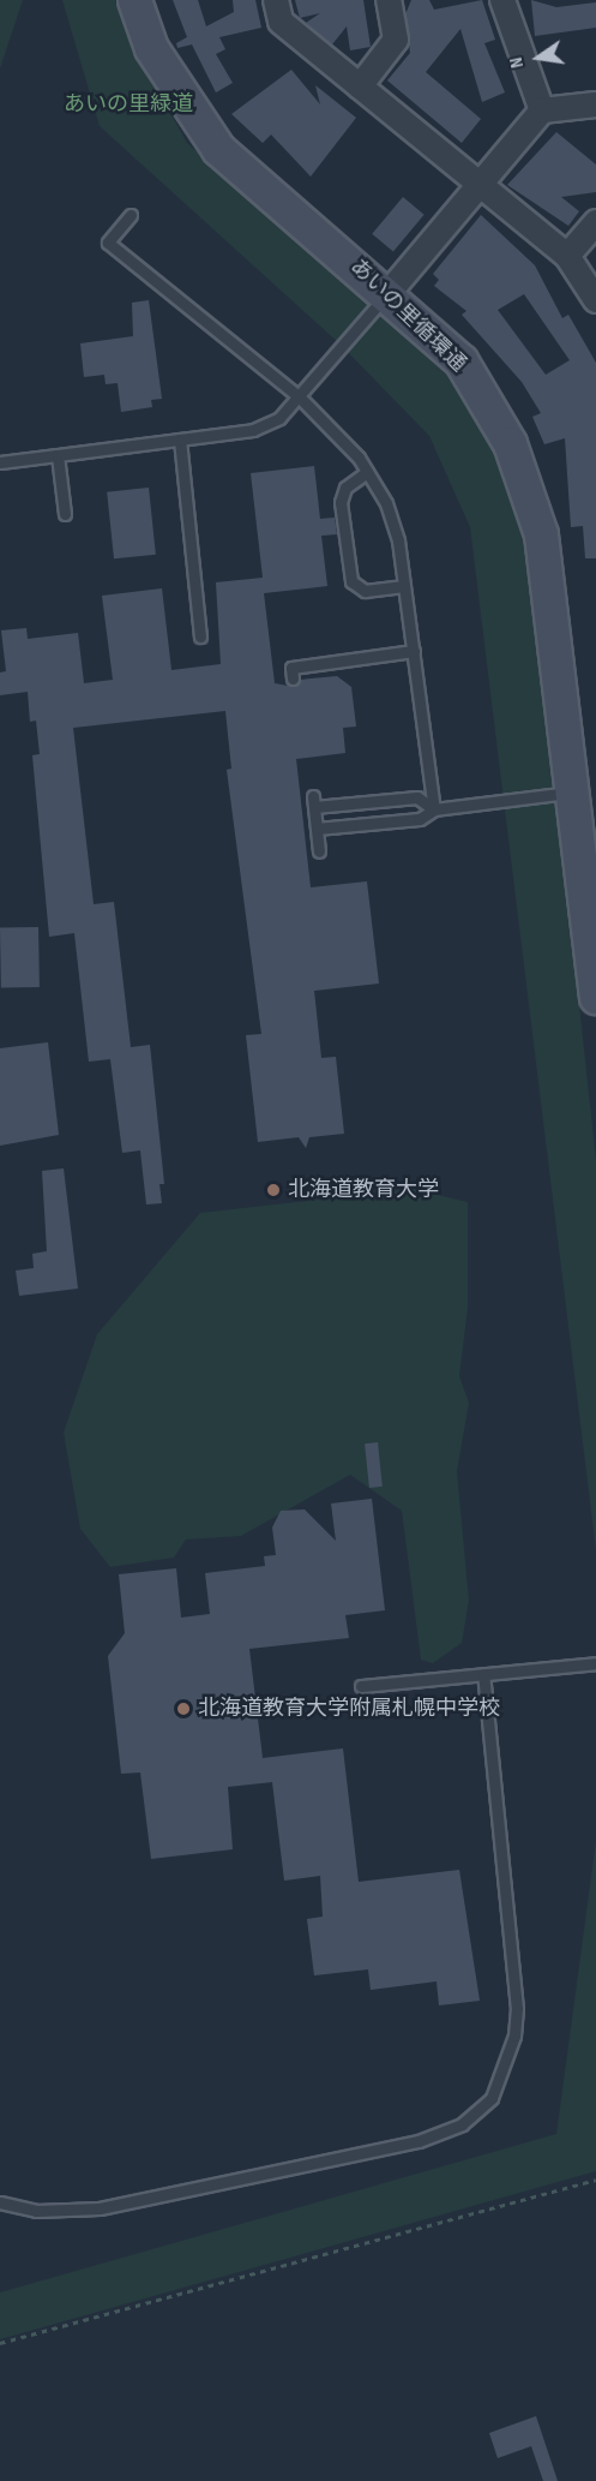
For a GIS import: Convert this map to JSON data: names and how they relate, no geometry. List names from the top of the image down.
{
  "streets": {
    "street": ["あいの里循環通"]
  },
  "parks": ["あいの里緑道"],
  "places": ["北海道教育大学", "北海道教育大学附属札幌中学校"],
  "north": "left"
}
